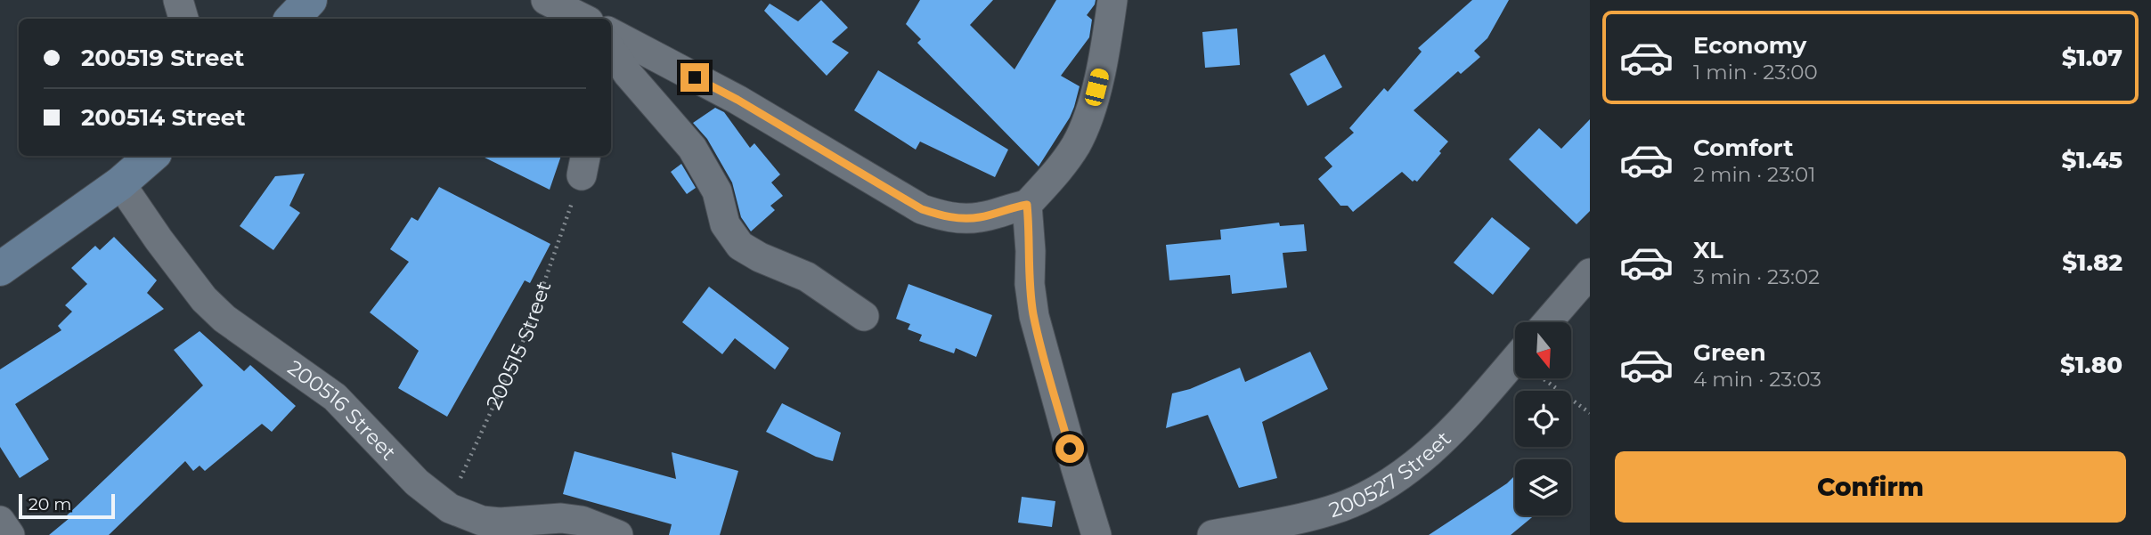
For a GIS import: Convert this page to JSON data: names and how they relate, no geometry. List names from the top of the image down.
{
  "streets": {
    "street": ["200516 Street", "200527 Street"],
    "path": ["200515 Street"]
  },
  "crossings": [
    ["200515 Street", "200516 Street"]
  ],
  "scale_bar": "20 m",
  "north": "bottom",
  "page": {
    "list": [
      {
        "name": "Economy",
        "note": "1 min · 23:00",
        "value": "$1.07"
      },
      {
        "name": "Comfort",
        "note": "2 min · 23:01",
        "value": "$1.45"
      },
      {
        "name": "XL",
        "note": "3 min · 23:02",
        "value": "$1.82"
      },
      {
        "name": "Green",
        "note": "4 min · 23:03",
        "value": "$1.80"
      }
    ],
    "banner": ["200519 Street", "200514 Street"],
    "buttons": "Confirm",
    "scale": "20 m"
  }
}
